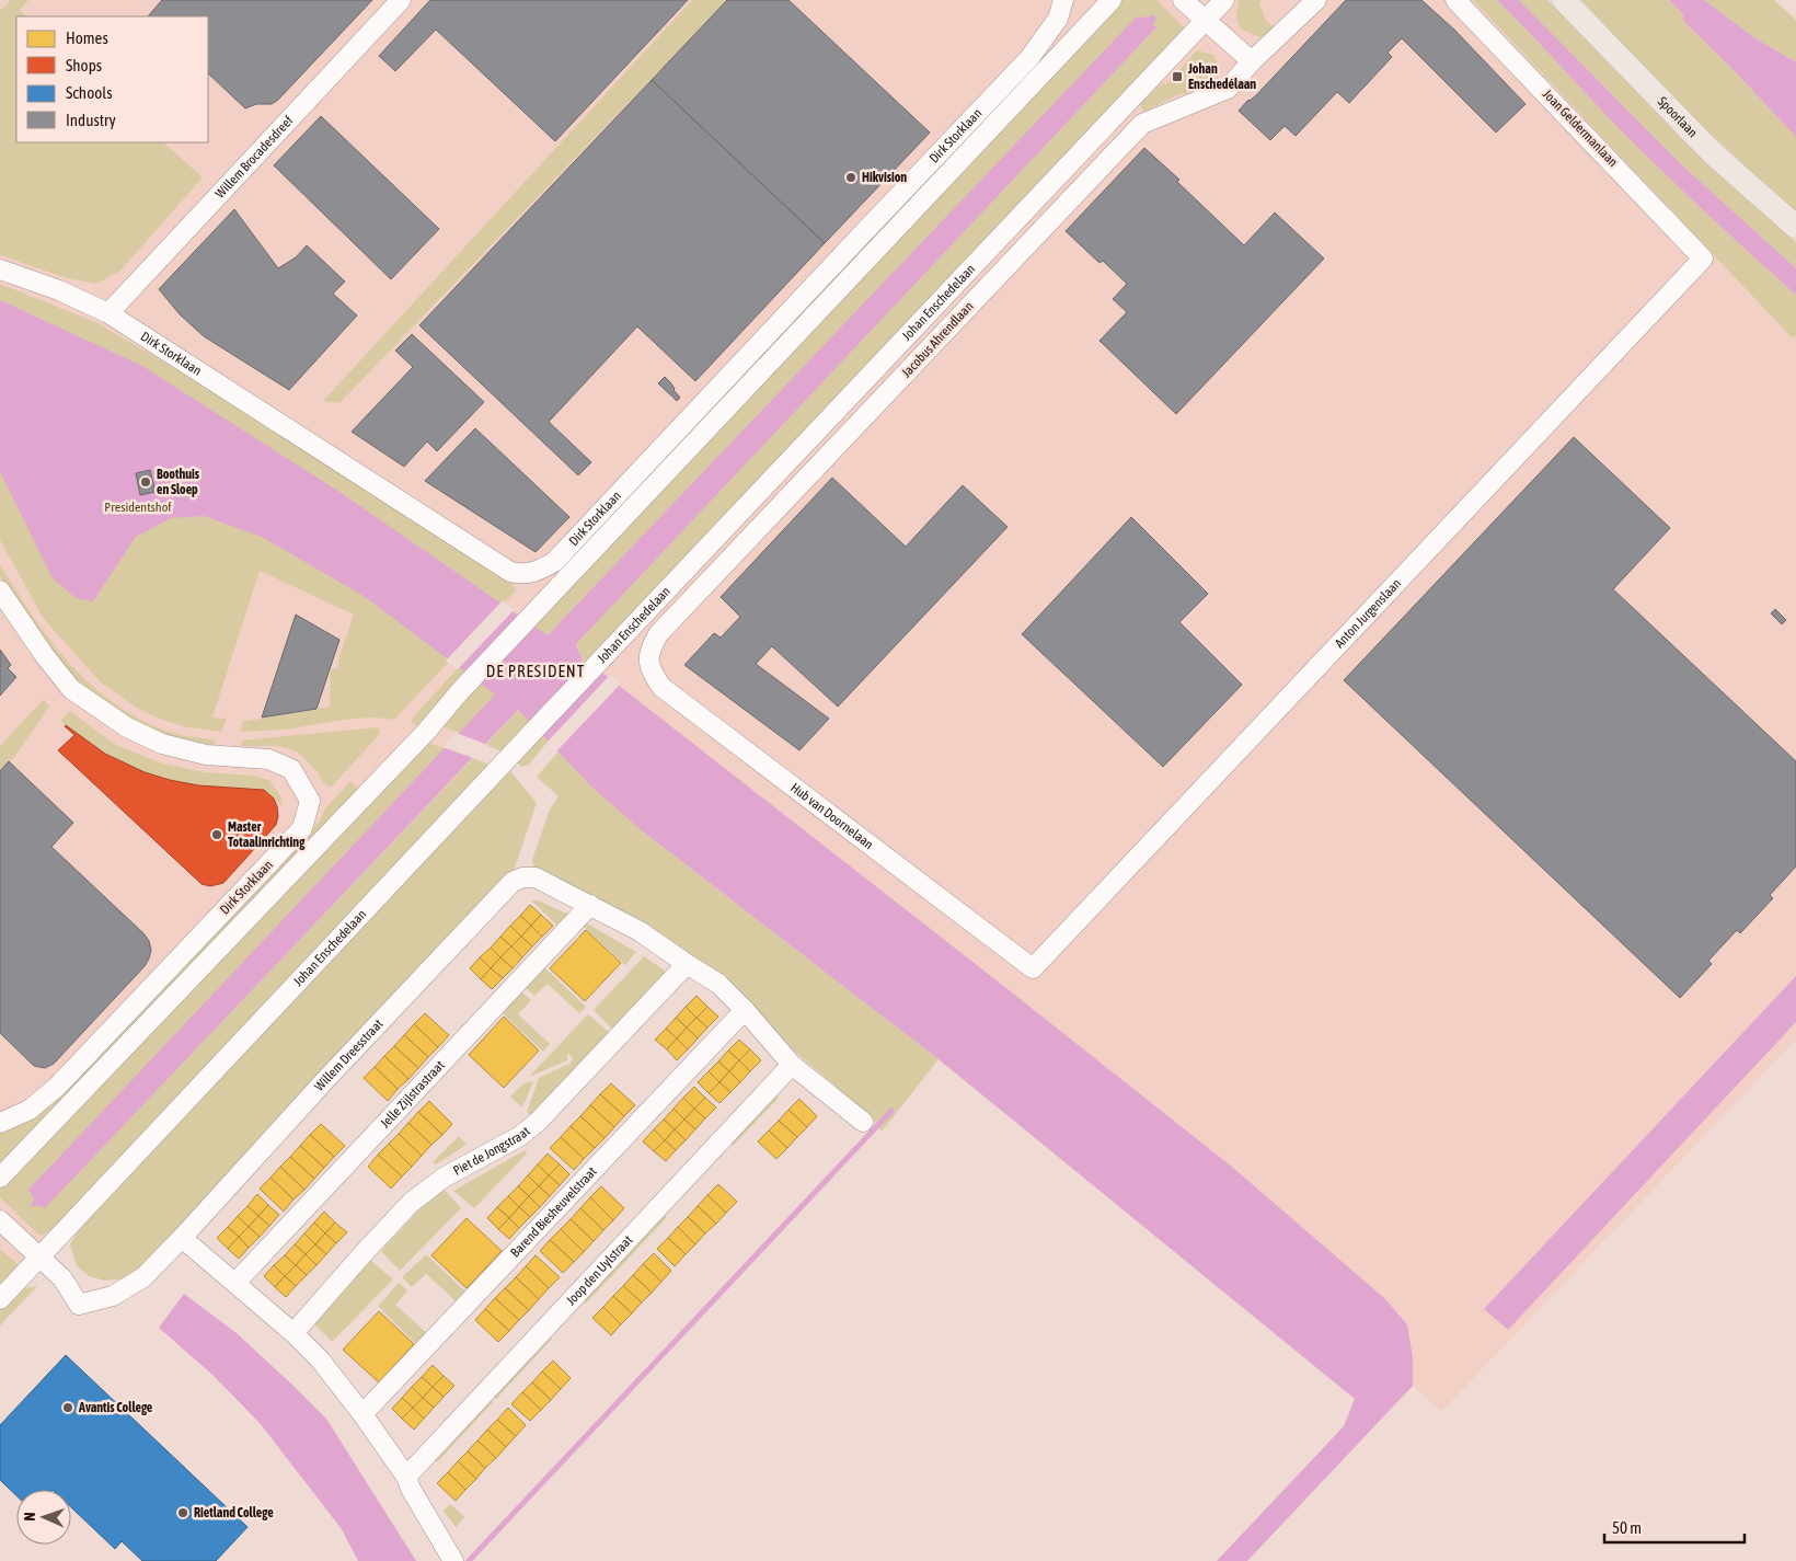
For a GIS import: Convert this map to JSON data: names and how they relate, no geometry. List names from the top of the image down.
{
  "streets": {
    "main road": ["Spoorlaan"],
    "street": [
      "Joan Geldermanlaan",
      "Dirk Storklaan",
      "Willem Brocadesdreef",
      "Johan Enschedelaan",
      "Jacobus Ahrendlaan",
      "Anton Jurgenslaan",
      "Hub van Doornelaan",
      "Willem Dreesstraat",
      "Jelle Zijlstrastraat",
      "Piet de Jongstraat",
      "Barend Biesheuvelstraat",
      "Joop den Uylstraat"
    ]
  },
  "crossings": [
    ["Joan Geldermanlaan", "Anton Jurgenslaan"],
    ["Dirk Storklaan", "Willem Brocadesdreef"],
    ["Johan Enschedelaan", "Willem Dreesstraat"],
    ["Jacobus Ahrendlaan", "Hub van Doornelaan"],
    ["Anton Jurgenslaan", "Hub van Doornelaan"],
    ["Willem Dreesstraat", "Jelle Zijlstrastraat"]
  ],
  "districts": ["DE PRESIDENT"],
  "parks": ["Presidentshof"],
  "places": {
    "transit": ["Johan Enschedélaan"],
    "other": [
      "Hikvision",
      "Boothuis en Sloep",
      "Master Totaalinrichting",
      "Avantis College",
      "Rietland College"
    ]
  },
  "legend": [
    "Homes",
    "Shops",
    "Schools",
    "Industry"
  ],
  "scale_bar": "50 m",
  "north": "left"
}
